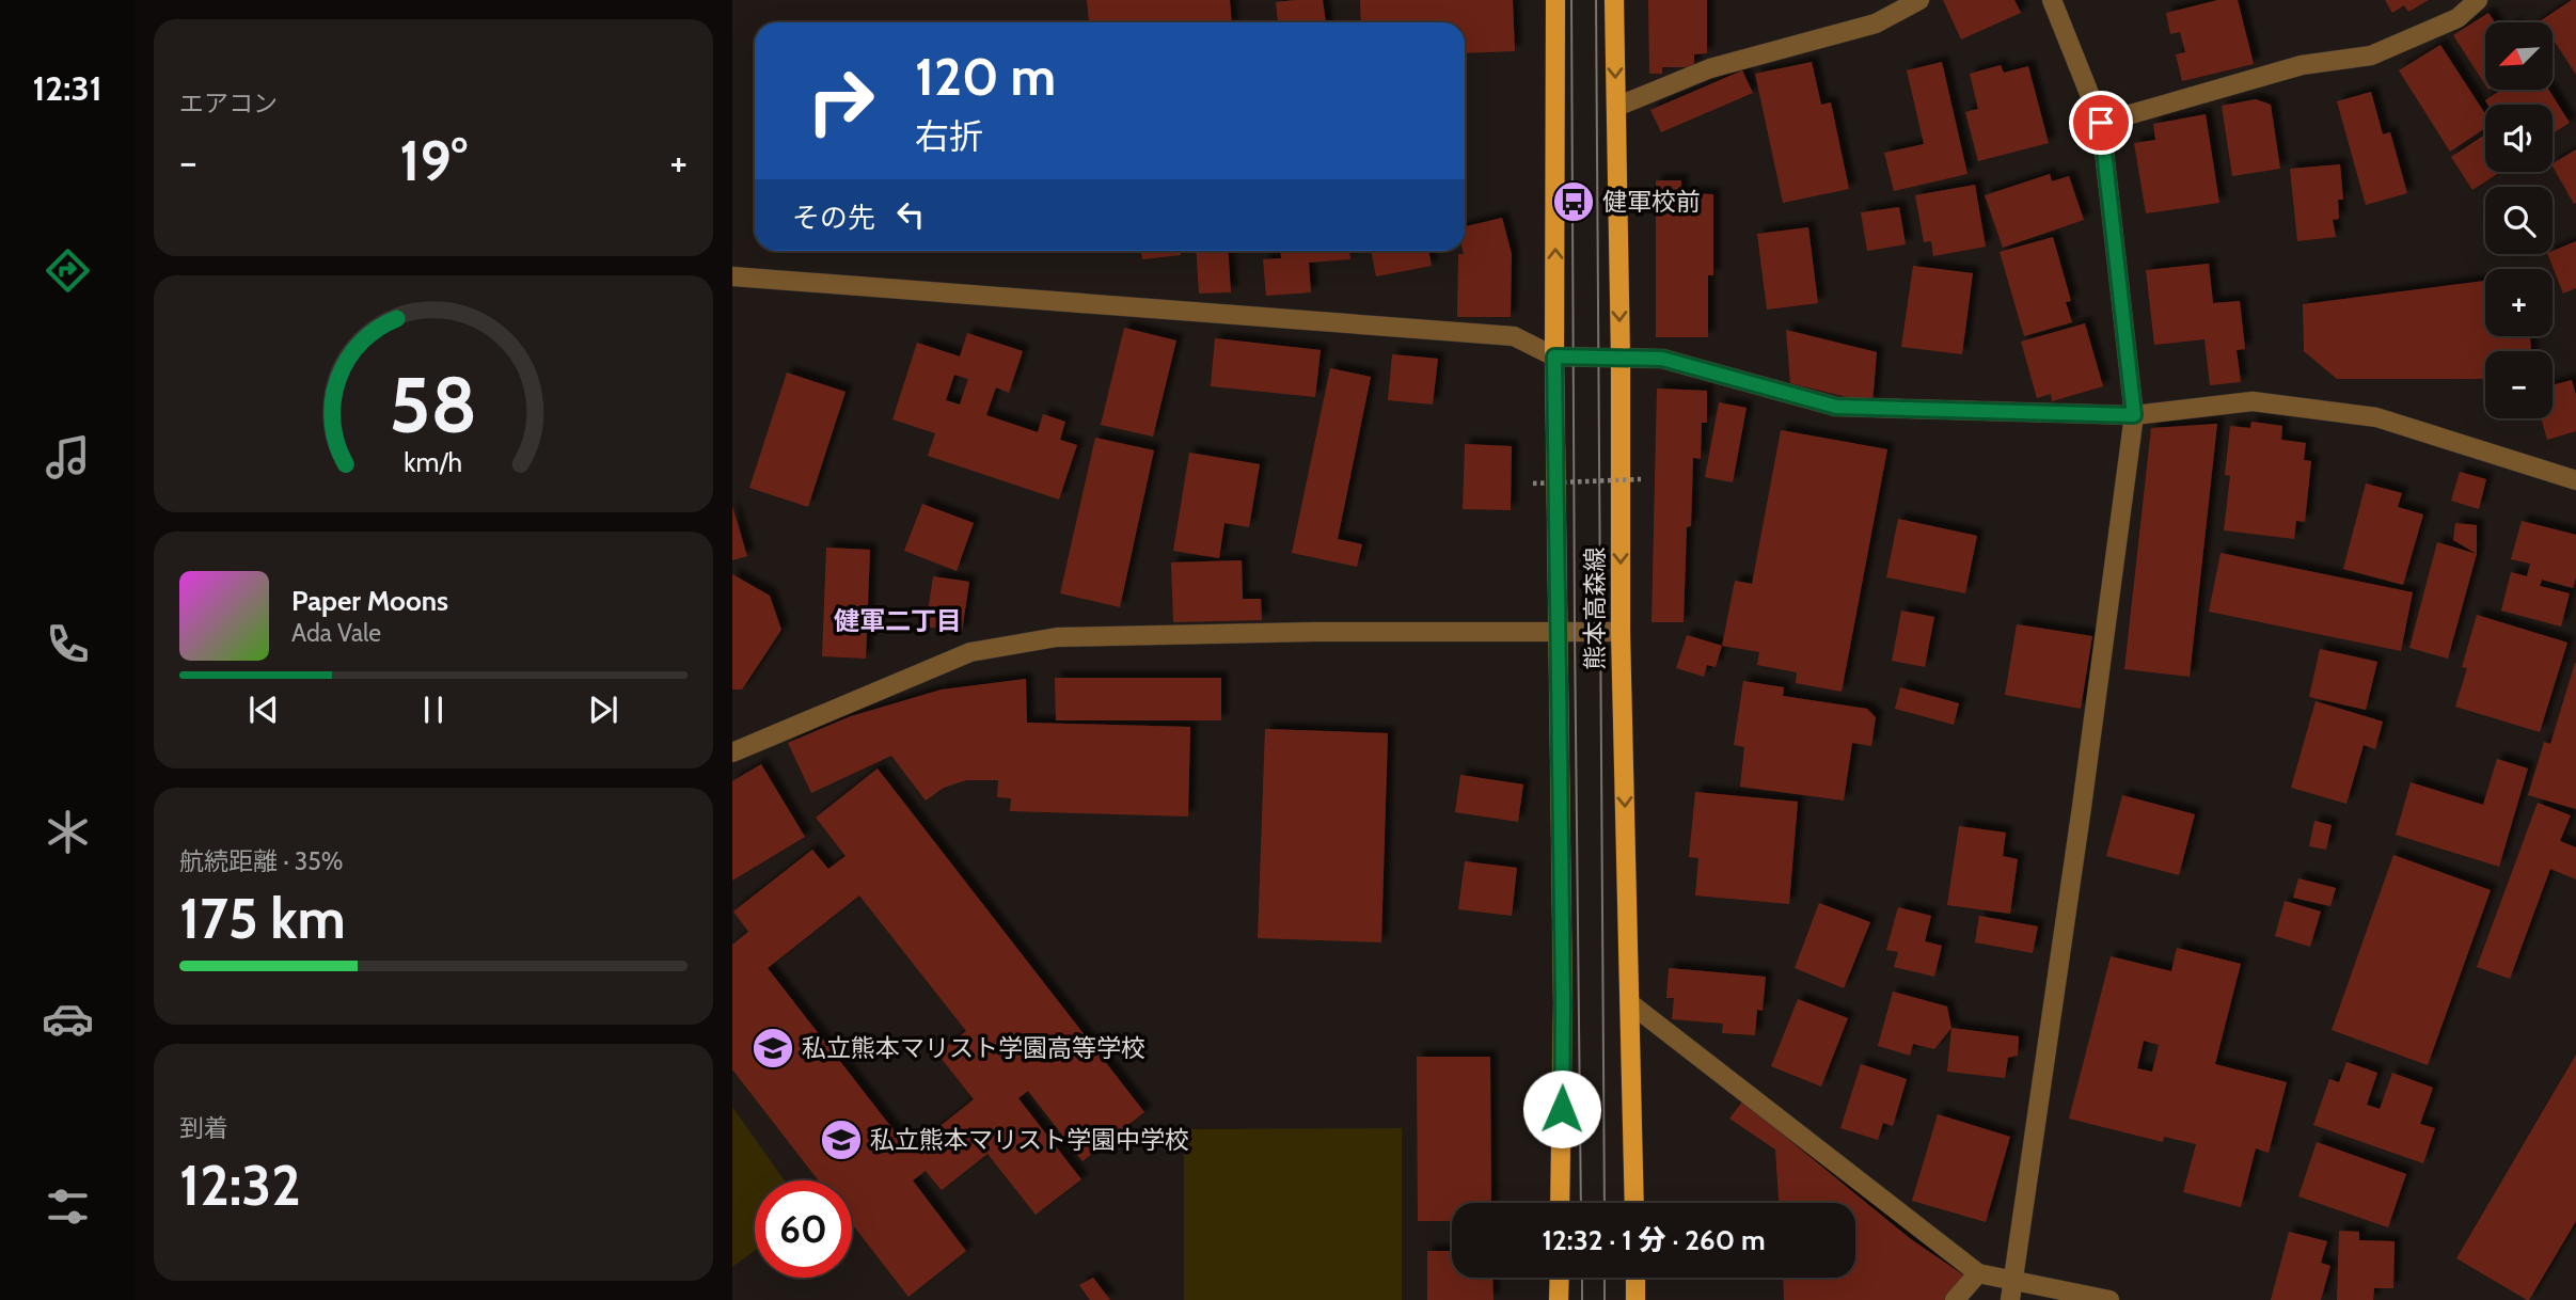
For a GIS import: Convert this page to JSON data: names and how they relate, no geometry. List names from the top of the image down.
{
  "streets": {
    "main road": ["熊本高森線"]
  },
  "districts": ["健軍二丁目"],
  "places": {
    "bus stop": ["健軍校前"],
    "school or university": ["私立熊本マリスト学園高等学校", "私立熊本マリスト学園中学校"]
  },
  "north": "bottom left",
  "page": {
    "tabs": "12:31",
    "tile": [
      "エアコン",
      ["航続距離 · 35%", "175 km"],
      ["到着", "12:32"]
    ],
    "map_buttons": ["+", "−"],
    "turn": ["120 m", "右折"],
    "heat": ["−", "19°", "+"],
    "then": "その先",
    "song": ["Paper Moons", "Ada Vale"],
    "limit": "60",
    "trip": "12:32 · 1 分 · 260 m",
    "gauge": ["58", "km/h"]
  }
}
